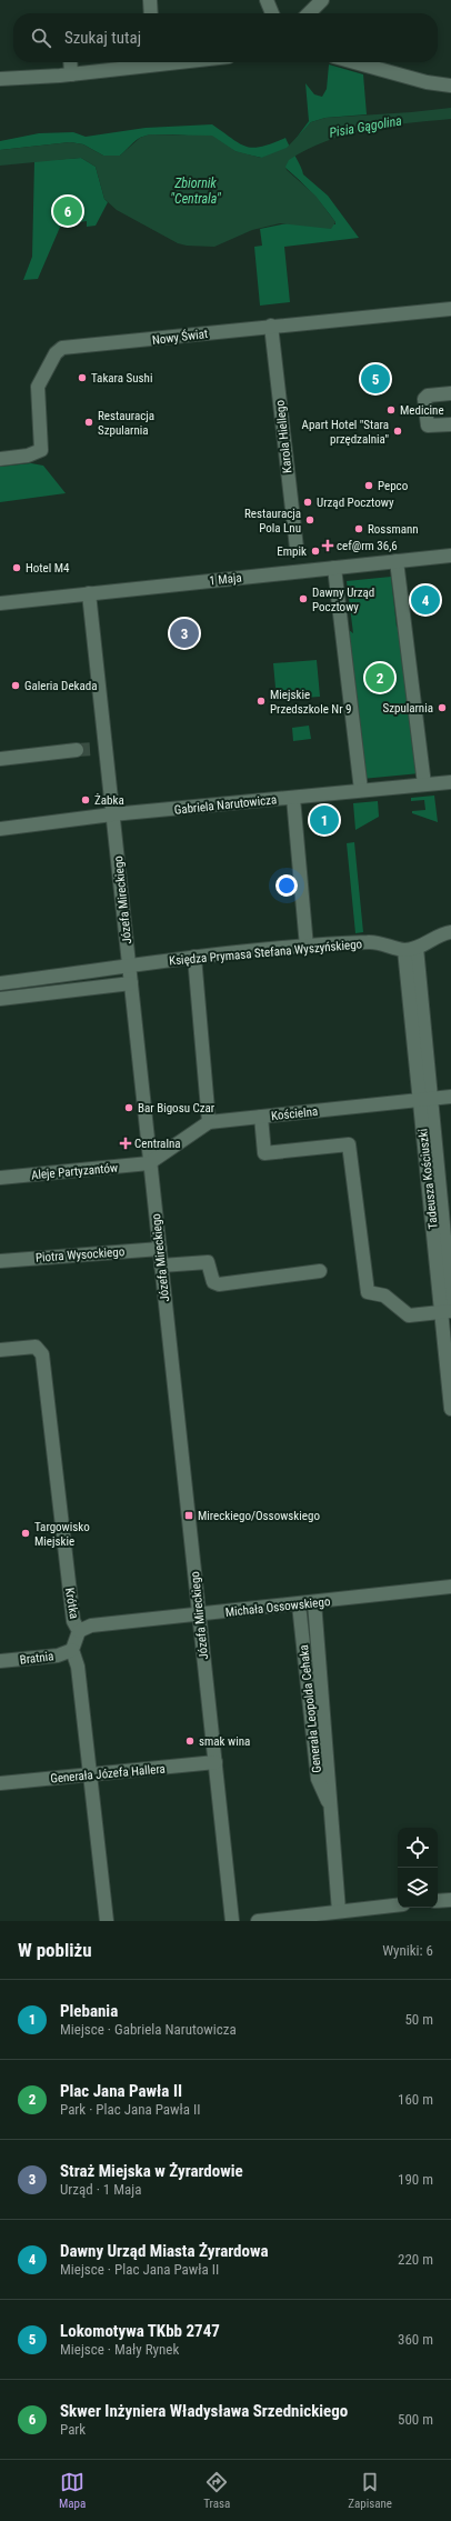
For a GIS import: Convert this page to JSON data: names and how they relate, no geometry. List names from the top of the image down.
{
  "streets": {
    "street": [
      "Nowy Świat",
      "Karola Hiellego",
      "1 Maja",
      "Gabriela Narutowicza",
      "Józefa Mireckiego",
      "Księdza Prymasa Stefana Wyszyńskiego",
      "Kościelna",
      "Aleje Partyzantów",
      "Tadeusza Kościuszki",
      "Piotra Wysockiego",
      "Krótka",
      "Michała Ossowskiego",
      "Bratnia",
      "Generała Leopolda Cehaka",
      "Generała Józefa Hallera"
    ]
  },
  "crossings": [
    ["Nowy Świat", "Karola Hiellego"],
    ["Karola Hiellego", "1 Maja"],
    ["1 Maja", "Józefa Mireckiego"],
    ["Gabriela Narutowicza", "Józefa Mireckiego"],
    ["Józefa Mireckiego", "Księdza Prymasa Stefana Wyszyńskiego"],
    ["Józefa Mireckiego", "Kościelna"],
    ["Józefa Mireckiego", "Aleje Partyzantów"],
    ["Józefa Mireckiego", "Piotra Wysockiego"],
    ["Józefa Mireckiego", "Michała Ossowskiego"],
    ["Józefa Mireckiego", "Generała Józefa Hallera"],
    ["Księdza Prymasa Stefana Wyszyńskiego", "Tadeusza Kościuszki"],
    ["Kościelna", "Aleje Partyzantów"],
    ["Kościelna", "Tadeusza Kościuszki"],
    ["Krótka", "Michała Ossowskiego"],
    ["Krótka", "Bratnia"],
    ["Michała Ossowskiego", "Generała Leopolda Cehaka"]
  ],
  "water": ["Pisia Gągolina", "Zbiornik \"Centrala\""],
  "places": {
    "other": [
      "Takara Sushi",
      "Medicine",
      "Restauracja Szpularnia",
      "Apart Hotel \"Stara przędzalnia\"",
      "Pepco",
      "Urząd Pocztowy",
      "Restauracja Pola Lnu",
      "Rossmann",
      "Empik",
      "Hotel M4",
      "Dawny Urząd Pocztowy",
      "Galeria Dekada",
      "Miejskie Przedszkole Nr 9",
      "Szpularnia",
      "Żabka",
      "Bar Bigosu Czar",
      "Targowisko Miejskie",
      "smak wina"
    ],
    "health": ["cef@rm 36,6", "Centralna"],
    "transit": ["Mireckiego/Ossowskiego"]
  },
  "page": {
    "search": "Szukaj tutaj",
    "pins": [
      "6",
      "5",
      "4",
      "3",
      "2",
      "1"
    ],
    "heading": ["W pobliżu", "Wyniki: 6"],
    "list": [
      {
        "mark": "1",
        "name": "Plebania",
        "note": "Miejsce · Gabriela Narutowicza",
        "value": "50 m"
      },
      {
        "mark": "2",
        "name": "Plac Jana Pawła II",
        "note": "Park · Plac Jana Pawła II",
        "value": "160 m"
      },
      {
        "mark": "3",
        "name": "Straż Miejska w Żyrardowie",
        "note": "Urząd · 1 Maja",
        "value": "190 m"
      },
      {
        "mark": "4",
        "name": "Dawny Urząd Miasta Żyrardowa",
        "note": "Miejsce · Plac Jana Pawła II",
        "value": "220 m"
      },
      {
        "mark": "5",
        "name": "Lokomotywa TKbb 2747",
        "note": "Miejsce · Mały Rynek",
        "value": "360 m"
      },
      {
        "mark": "6",
        "name": "Skwer Inżyniera Władysława Srzednickiego",
        "note": "Park",
        "value": "500 m"
      }
    ],
    "nav": ["Mapa", "Trasa", "Zapisane"]
  }
}
